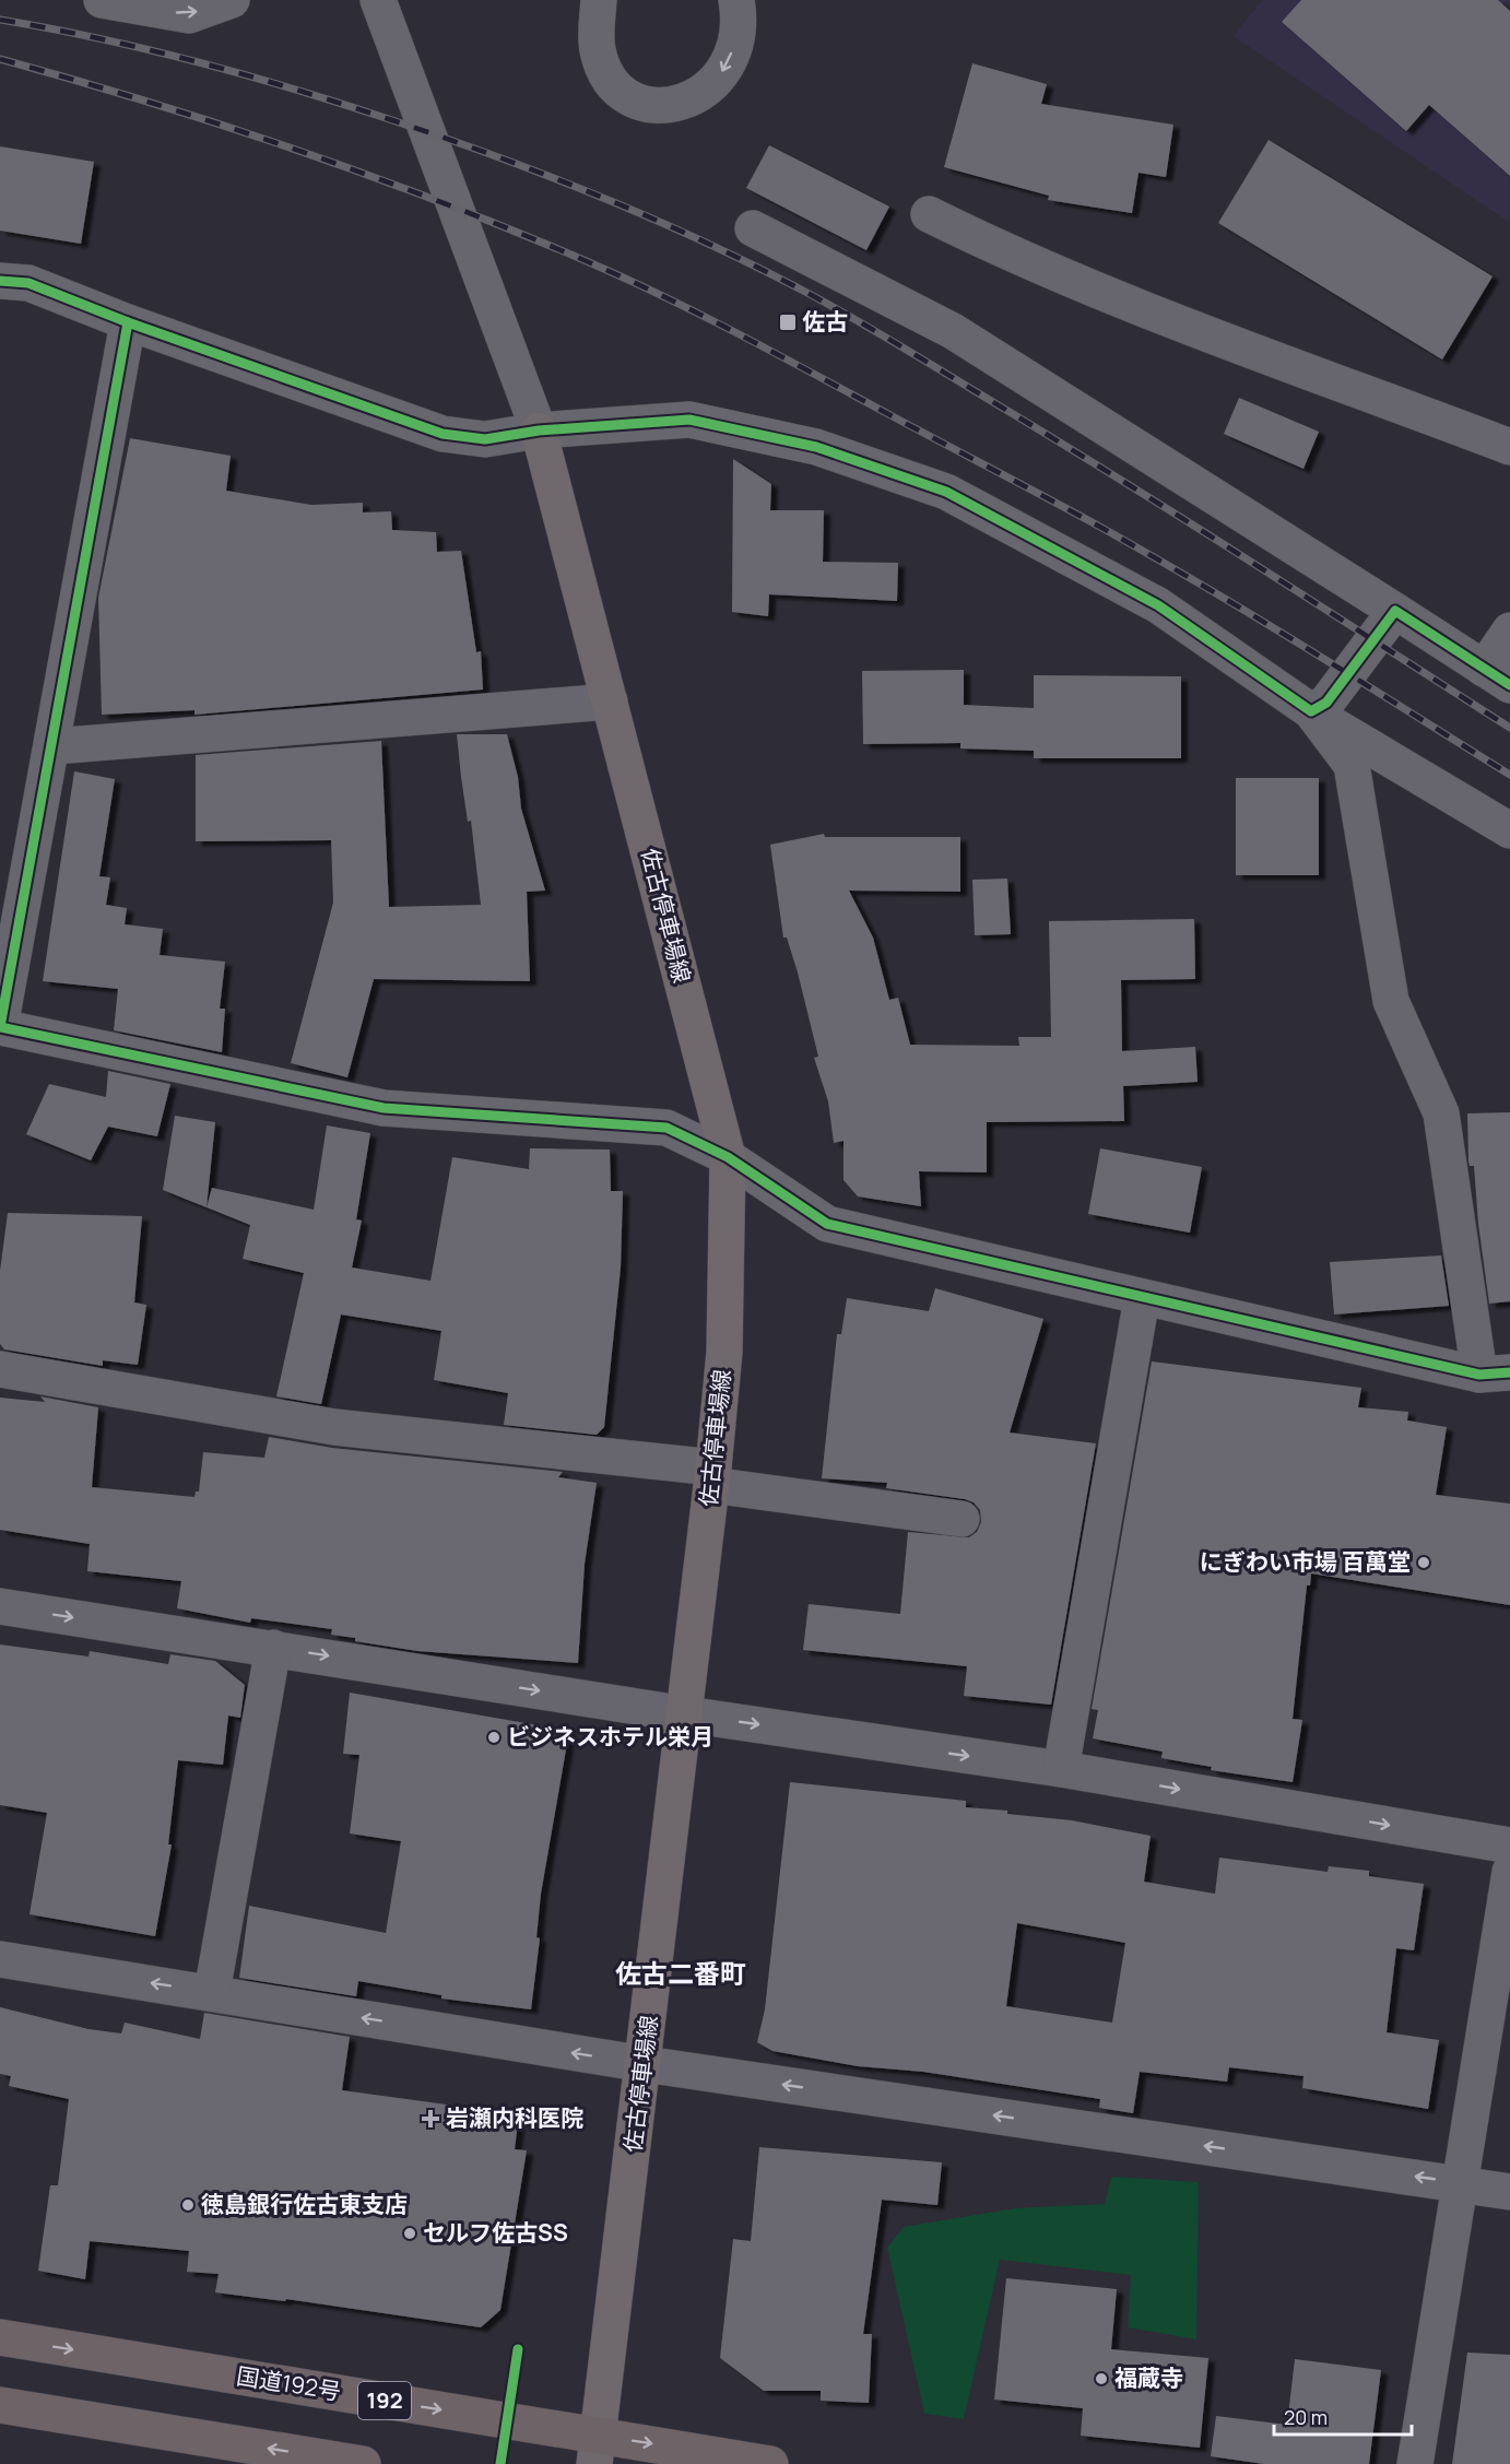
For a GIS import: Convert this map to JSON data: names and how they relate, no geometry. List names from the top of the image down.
{
  "streets": {
    "highway": ["国道192号", "192"],
    "main road": ["佐古停車場線"]
  },
  "crossings": [
    ["佐古停車場線", "国道192号"]
  ],
  "districts": ["佐古二番町"],
  "places": {
    "transit": ["佐古"],
    "other": [
      "にぎわい市場 百萬堂",
      "ビジネスホテル栄月",
      "徳島銀行佐古東支店",
      "セルフ佐古SS",
      "福蔵寺"
    ],
    "health": ["岩瀬内科医院"]
  },
  "scale_bar": "20 m"
}
